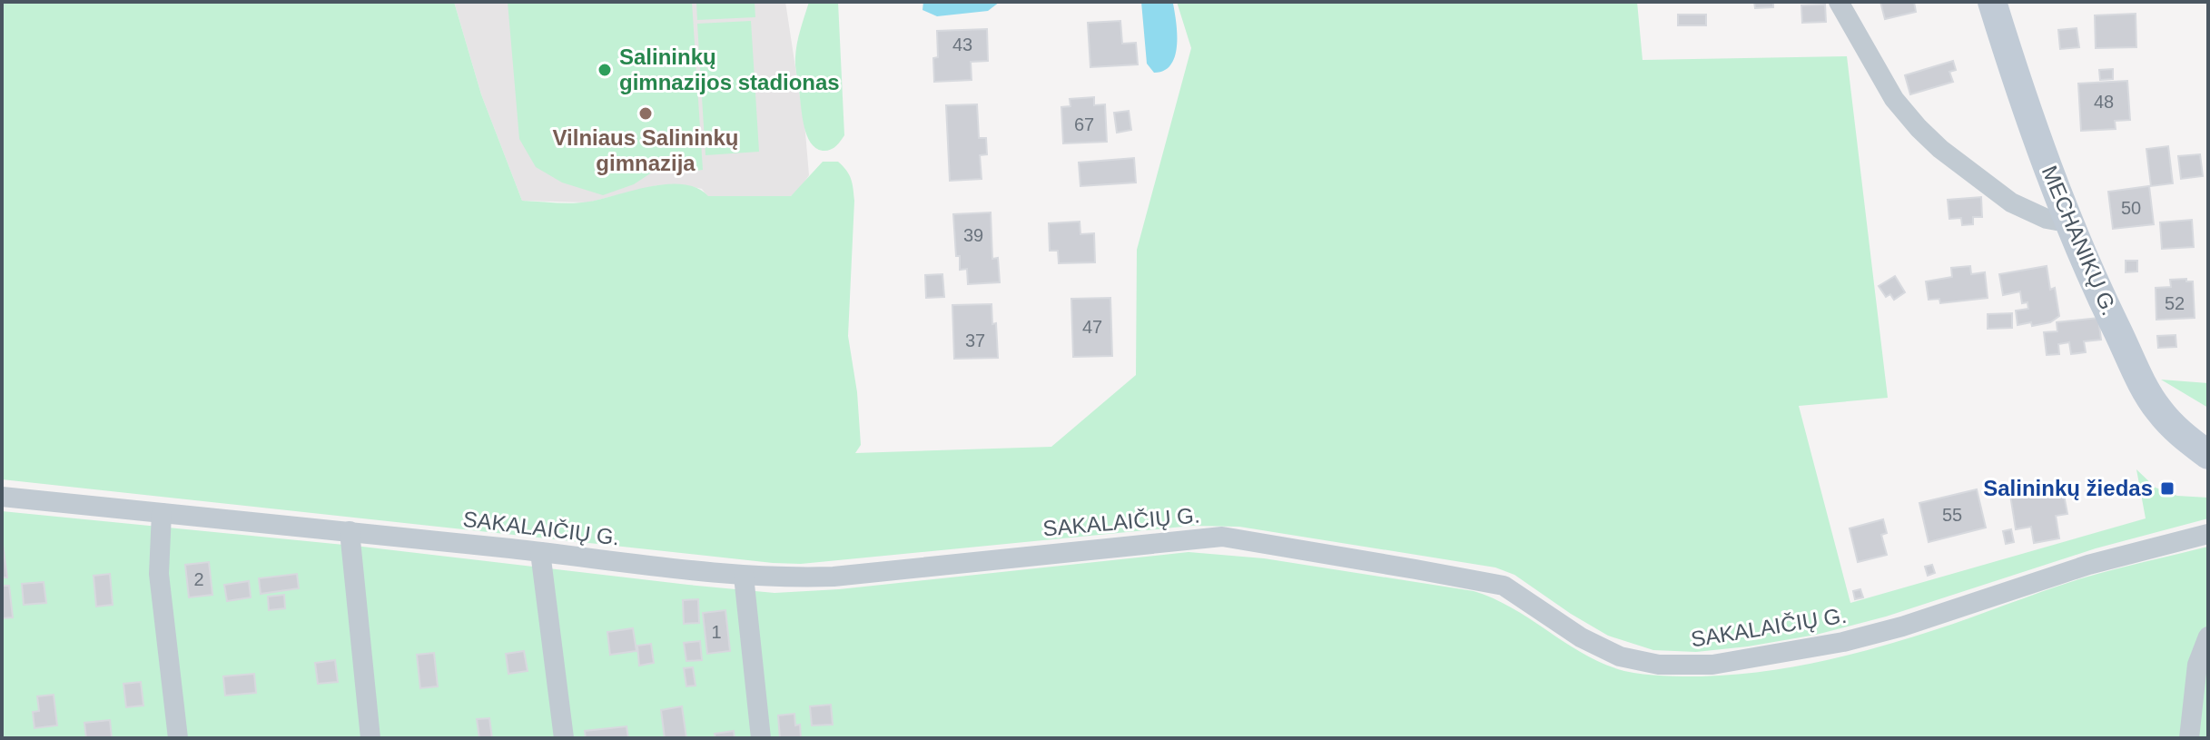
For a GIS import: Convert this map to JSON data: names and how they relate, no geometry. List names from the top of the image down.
{
  "streets": {
    "main road": ["MECHANIKŲ G."],
    "street": ["SAKALAIČIŲ G."]
  },
  "places": {
    "other": ["Salininkų gimnazijos stadionas", "Vilniaus Salininkų gimnazija"],
    "transit": ["Salininkų žiedas"]
  },
  "house_numbers": [
    "43",
    "48",
    "67",
    "50",
    "39",
    "52",
    "47",
    "37",
    "55",
    "2",
    "1"
  ]
}
